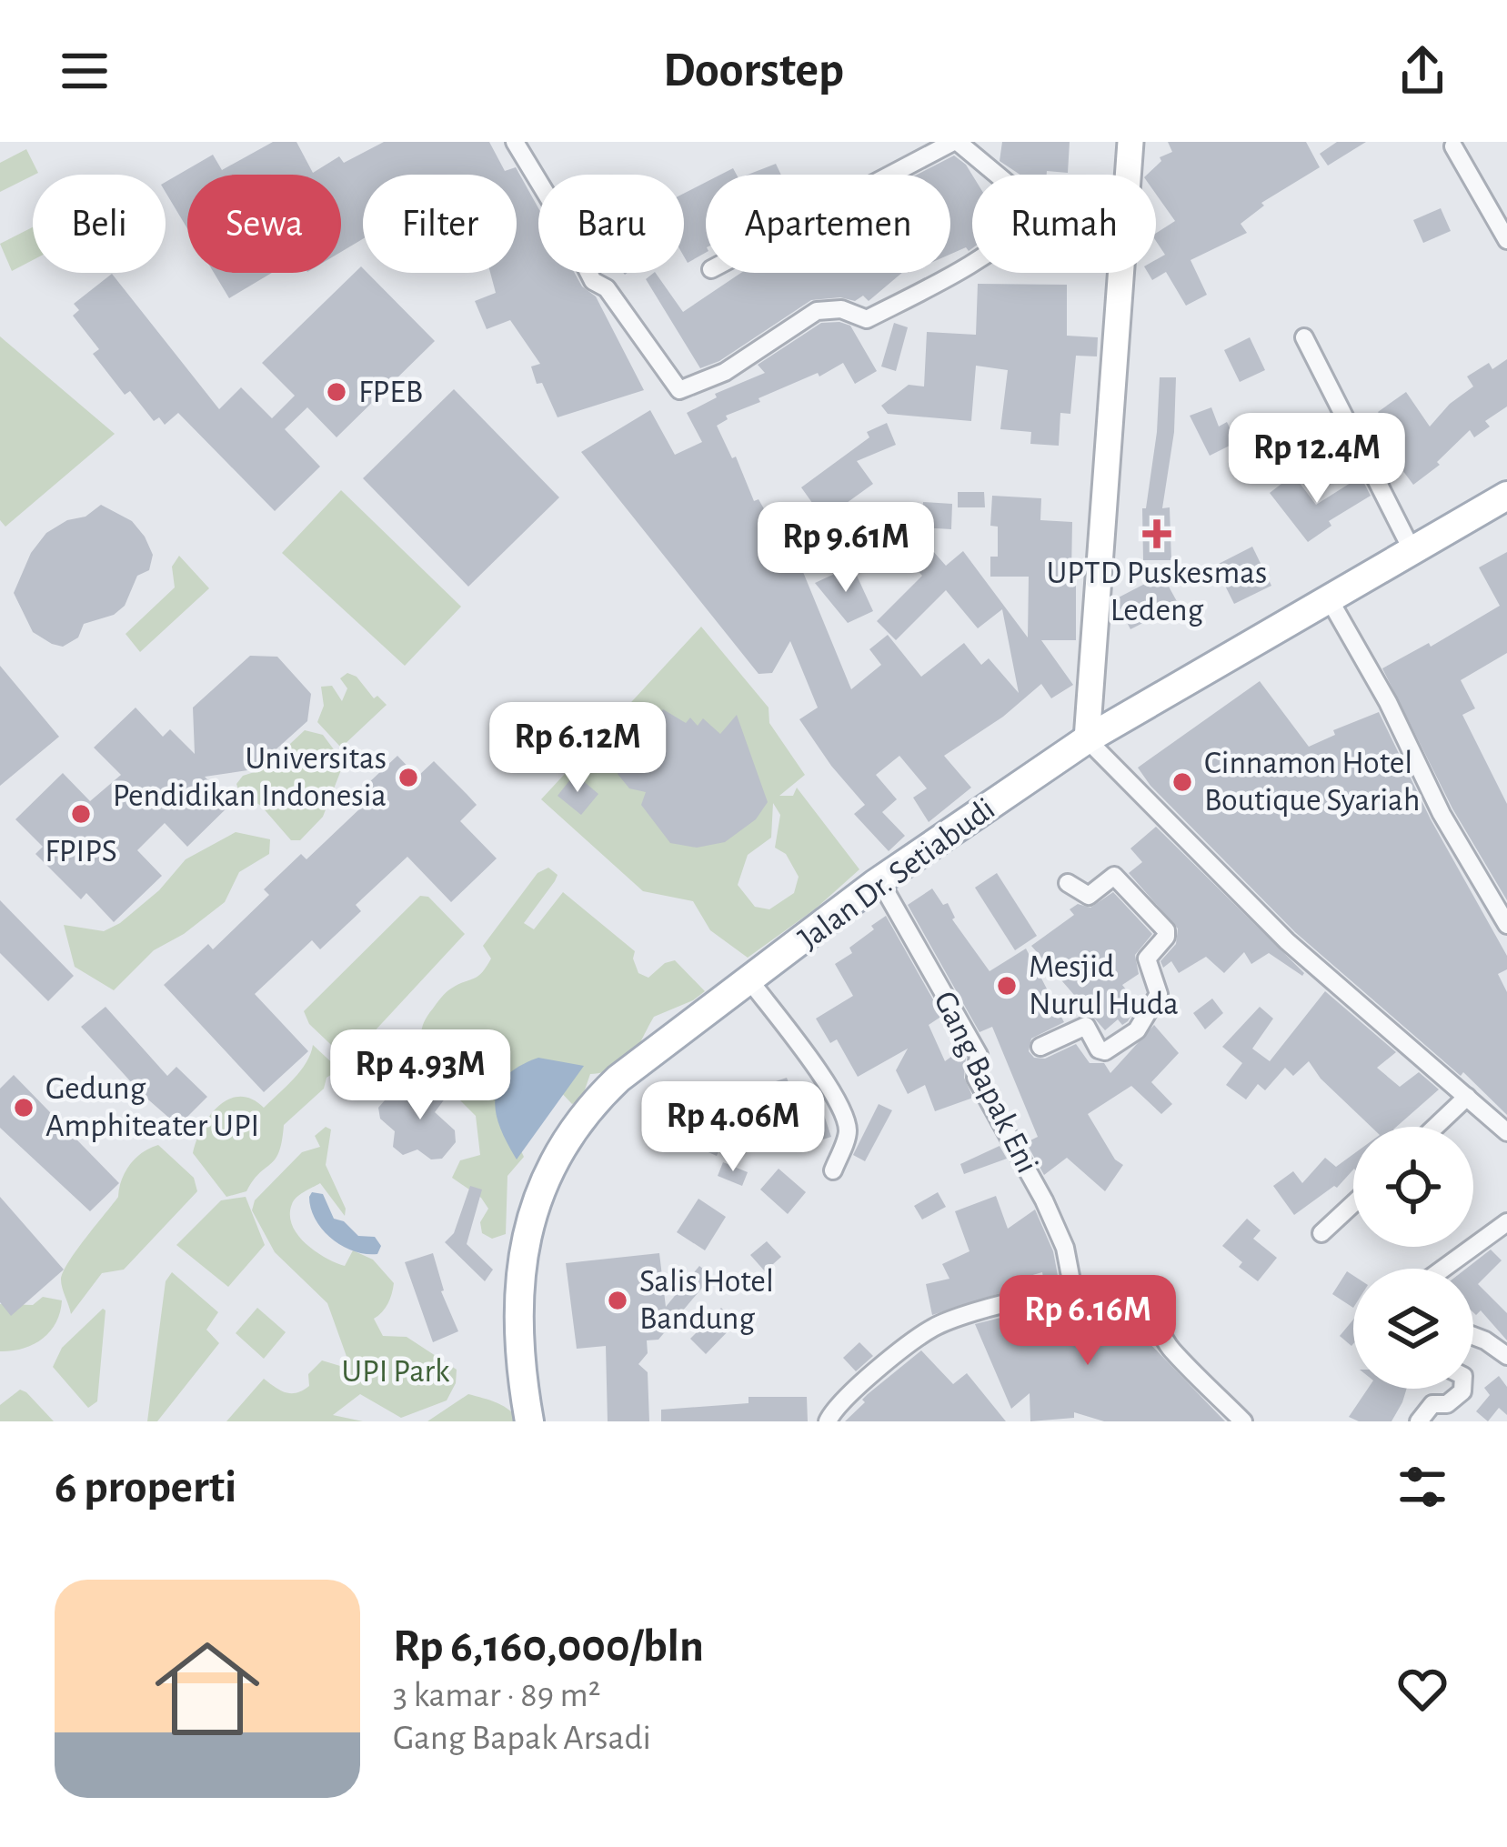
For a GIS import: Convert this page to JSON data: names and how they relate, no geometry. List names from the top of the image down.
{
  "streets": {
    "main road": ["Jalan Dr. Setiabudi"],
    "street": ["Gang Bapak Eni"]
  },
  "crossings": [
    ["Jalan Dr. Setiabudi", "Gang Bapak Eni"]
  ],
  "parks": ["UPI Park"],
  "places": {
    "other": [
      "FPEB",
      "Universitas Pendidikan Indonesia",
      "Cinnamon Hotel Boutique Syariah",
      "FPIPS",
      "Mesjid Nurul Huda",
      "Gedung Amphiteater UPI",
      "Salis Hotel Bandung"
    ],
    "health": ["UPTD Puskesmas Ledeng"]
  },
  "page": {
    "header": "Doorstep",
    "chip": [
      "Beli",
      "Sewa",
      "Filter",
      "Baru",
      "Apartemen",
      "Rumah"
    ],
    "price": [
      "Rp 12.4M",
      "Rp 9.61M",
      "Rp 6.12M",
      "Rp 4.93M",
      "Rp 4.06M",
      "Rp 6.16M"
    ],
    "heading": "6 properti",
    "list": [
      {
        "name": "Rp 6,160,000/bln",
        "note": "3 kamar · 89 m² · Gang Bapak Arsadi"
      }
    ]
  }
}
